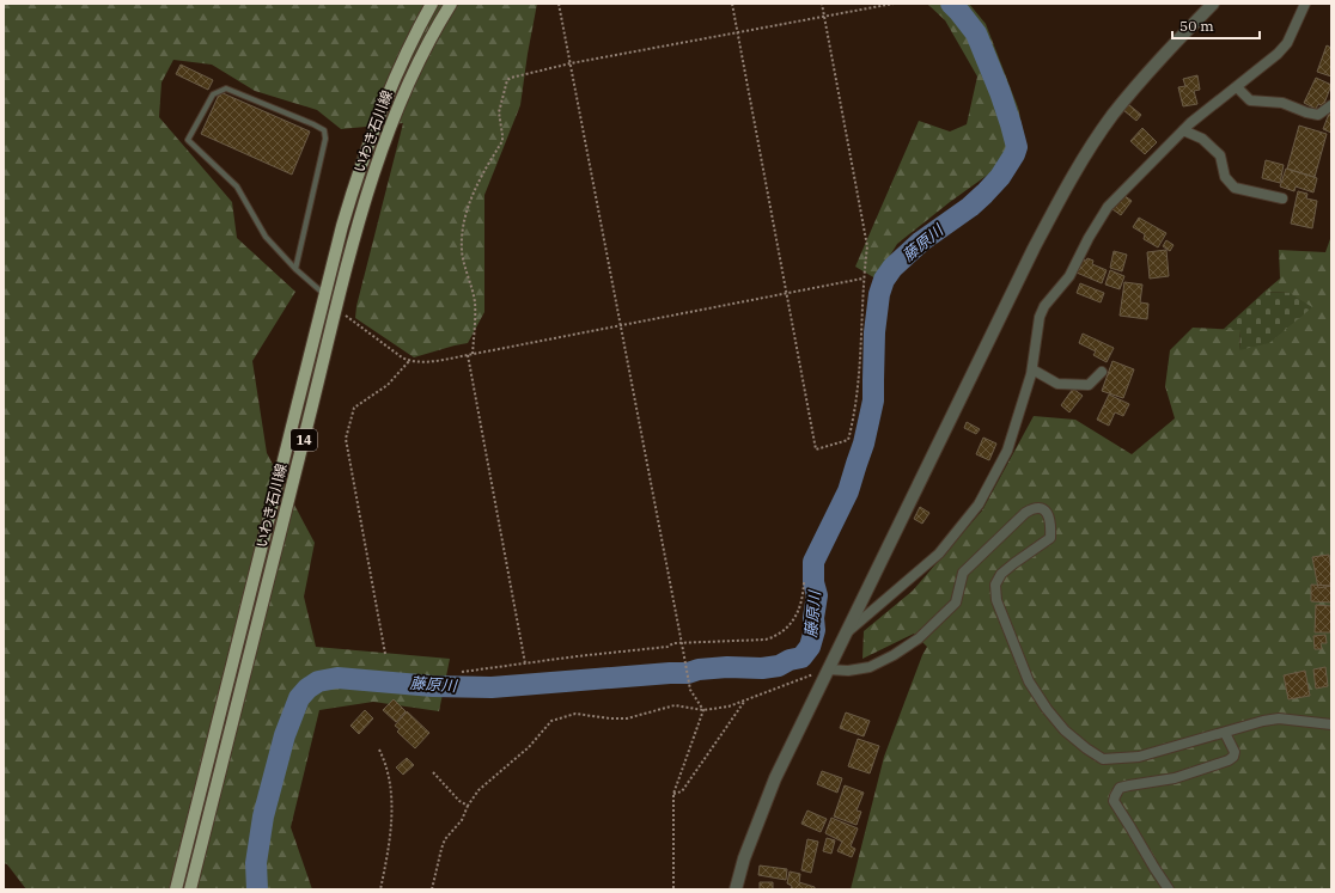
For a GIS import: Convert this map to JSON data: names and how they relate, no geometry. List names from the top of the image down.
{
  "streets": {
    "main road": ["いわき石川線", "14"]
  },
  "water": ["藤原川"],
  "scale_bar": "50 m"
}
